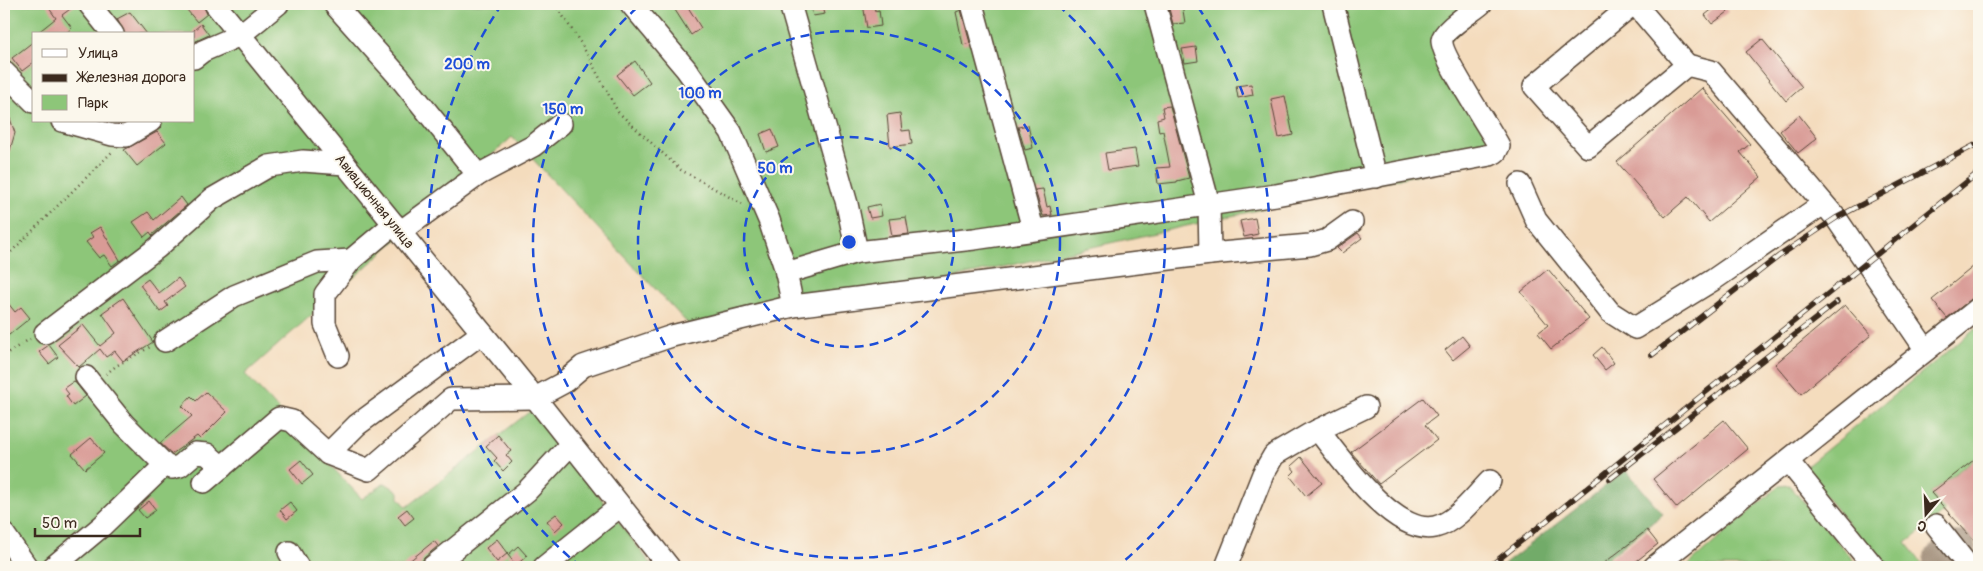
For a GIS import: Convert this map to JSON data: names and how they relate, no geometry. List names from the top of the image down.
{
  "streets": {
    "street": ["Авиационная улица"]
  },
  "legend": ["Улица", "Железная дорога", "Парк"],
  "scale_bar": "50 m",
  "north": "bottom",
  "rings": [
    "200 m",
    "100 m",
    "150 m",
    "50 m"
  ]
}
